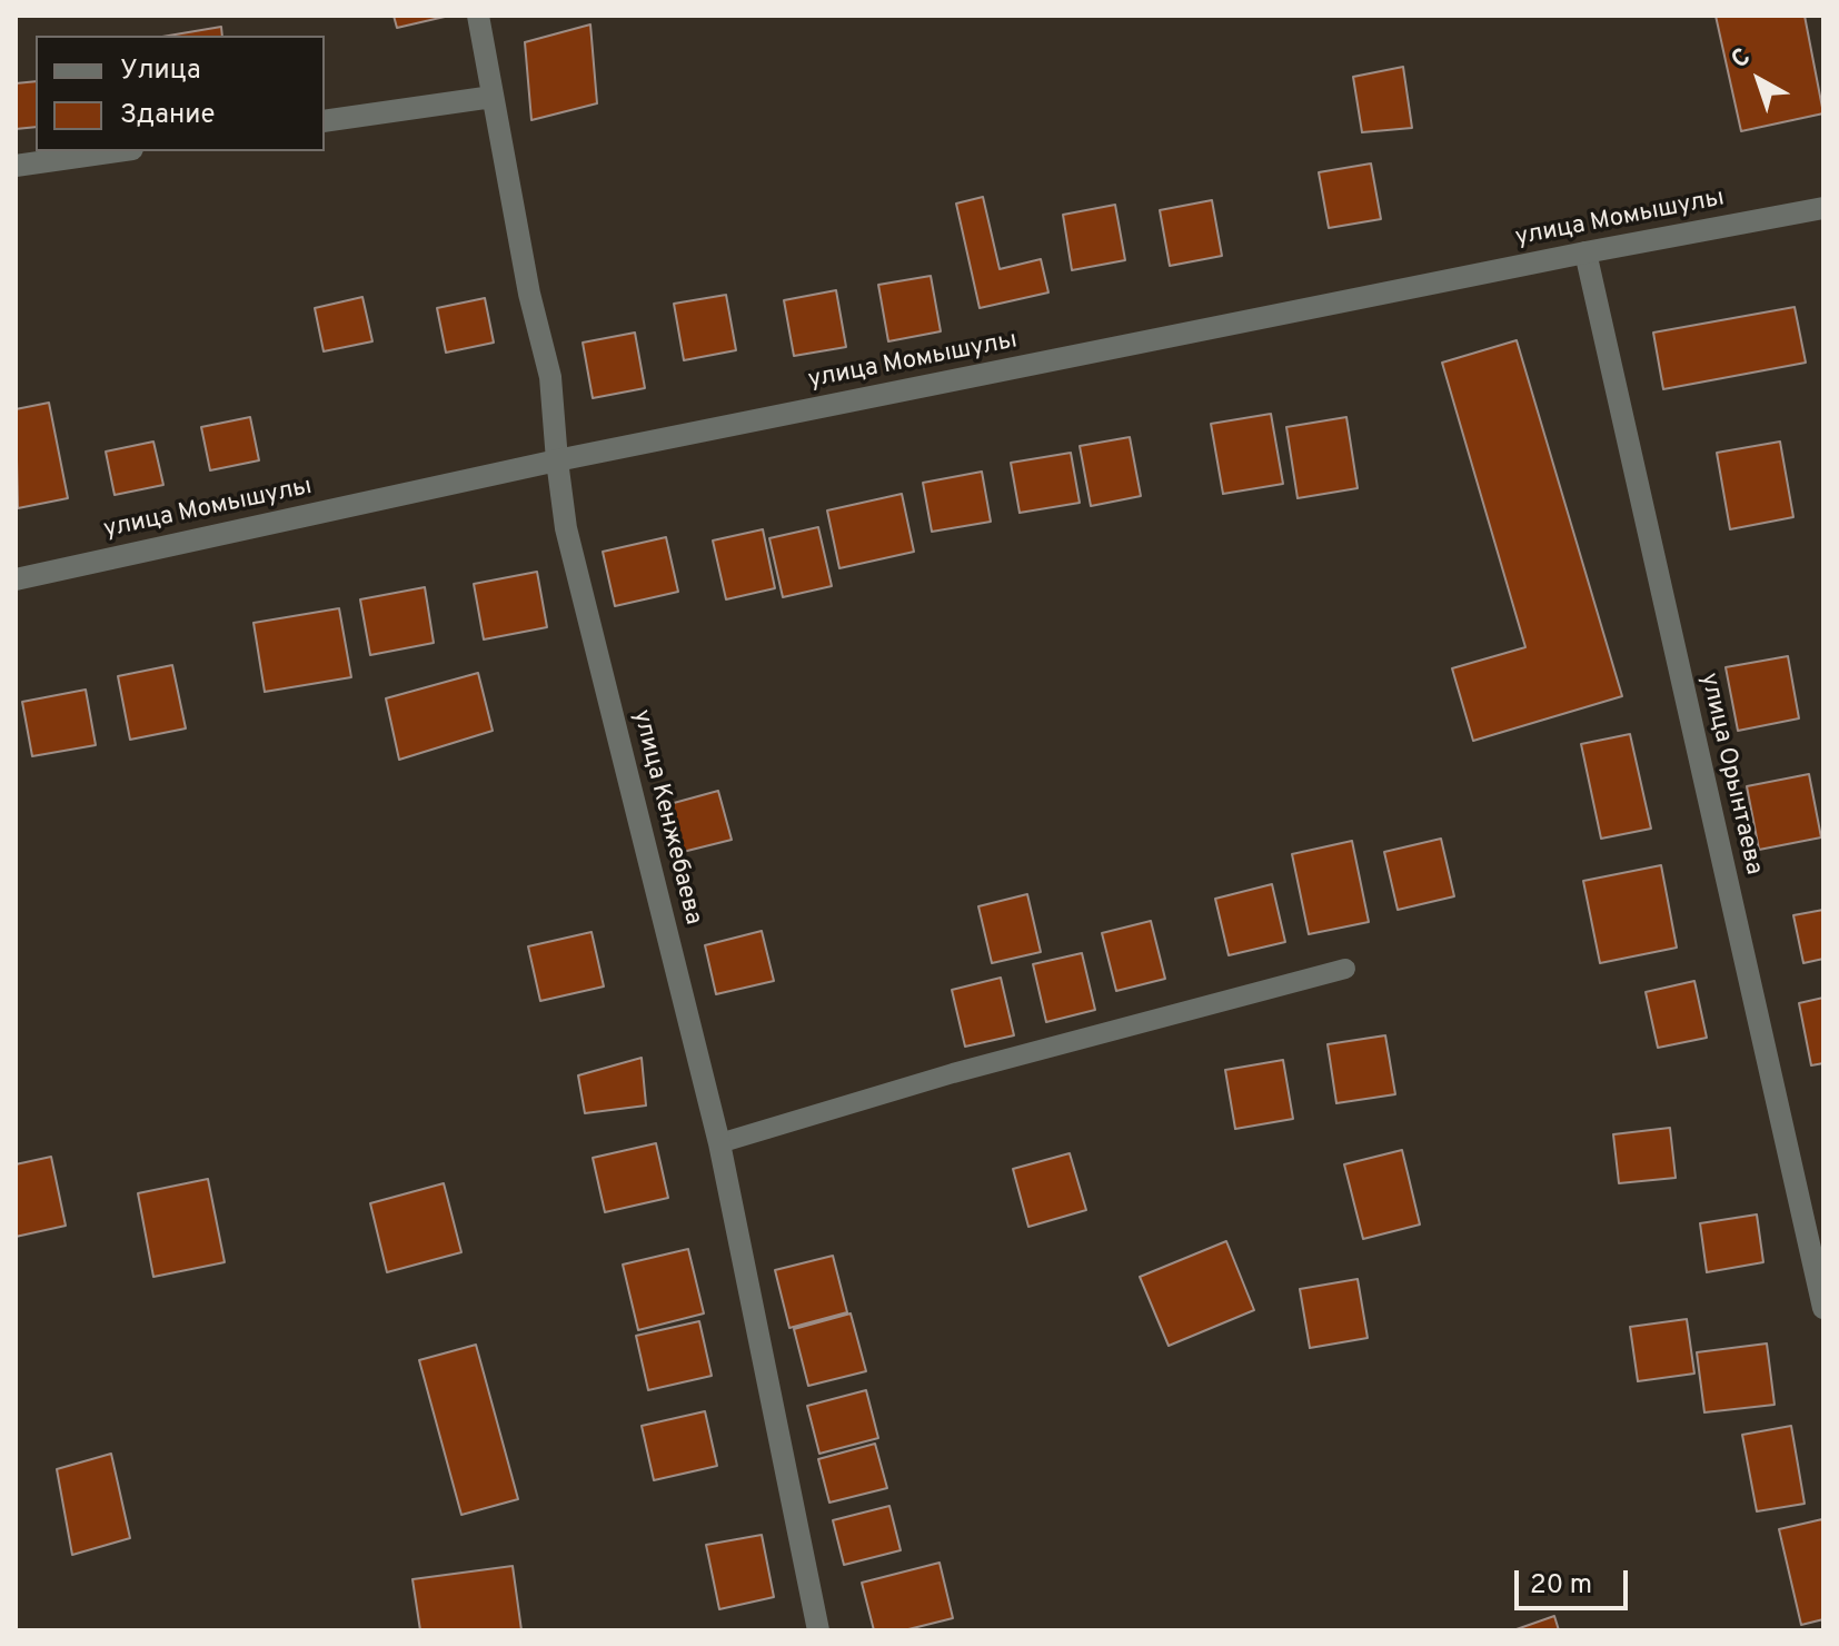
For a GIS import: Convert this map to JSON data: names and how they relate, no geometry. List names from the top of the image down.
{
  "streets": {
    "street": ["улица Момышулы", "улица Орынтаева", "улица Кенжебаева"]
  },
  "crossings": [
    ["улица Момышулы", "улица Орынтаева"],
    ["улица Момышулы", "улица Кенжебаева"]
  ],
  "legend": ["Улица", "Здание"],
  "scale_bar": "20 m",
  "north": "top left"
}
